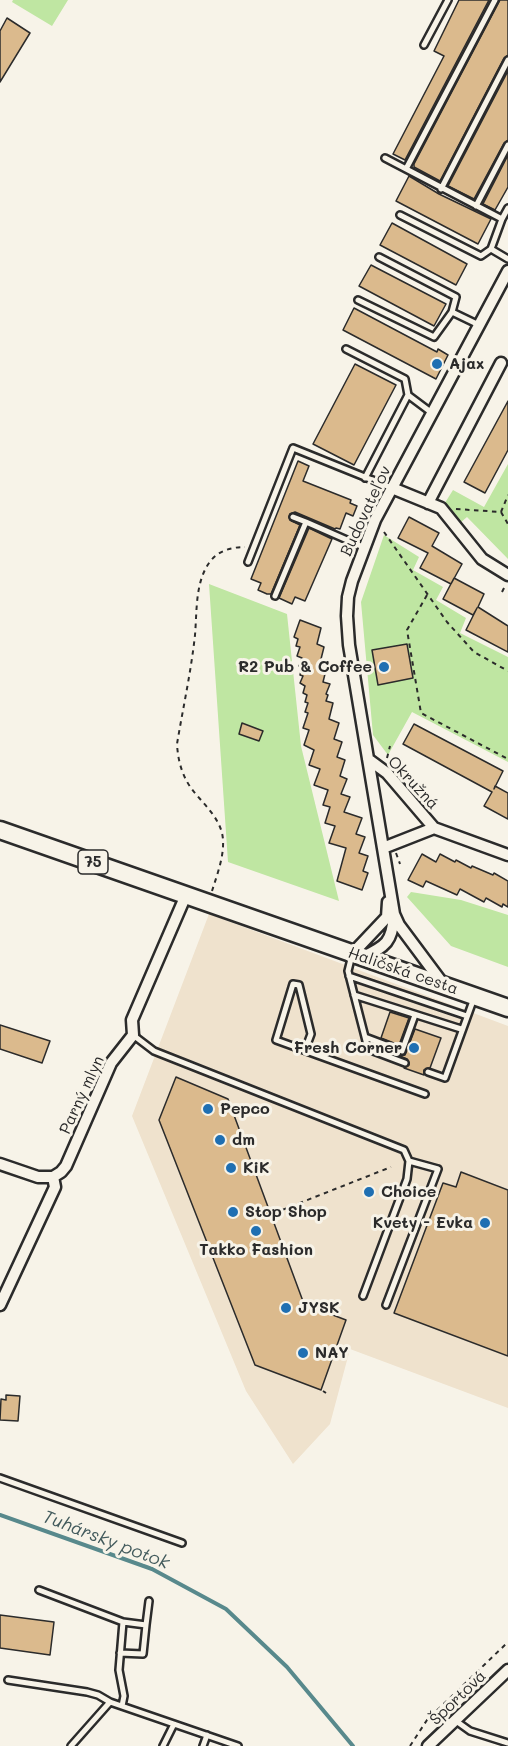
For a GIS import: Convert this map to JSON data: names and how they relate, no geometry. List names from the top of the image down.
{
  "streets": {
    "main road": ["75", "Haličská cesta"],
    "street": [
      "Budovateľov",
      "Okružná",
      "Parný mlyn",
      "Športová"
    ]
  },
  "crossings": [
    ["Budovateľov", "Okružná"],
    ["Budovateľov", "Haličská cesta"],
    ["75", "Haličská cesta"],
    ["75", "Parný mlyn"]
  ],
  "water": ["Tuhársky potok"],
  "places": [
    "Ajax",
    "R2 Pub & Coffee",
    "Fresh Corner",
    "Pepco",
    "dm",
    "KiK",
    "Choice",
    "Stop Shop",
    "Kvety - Evka",
    "Takko Fashion",
    "JYSK",
    "NAY"
  ]
}
